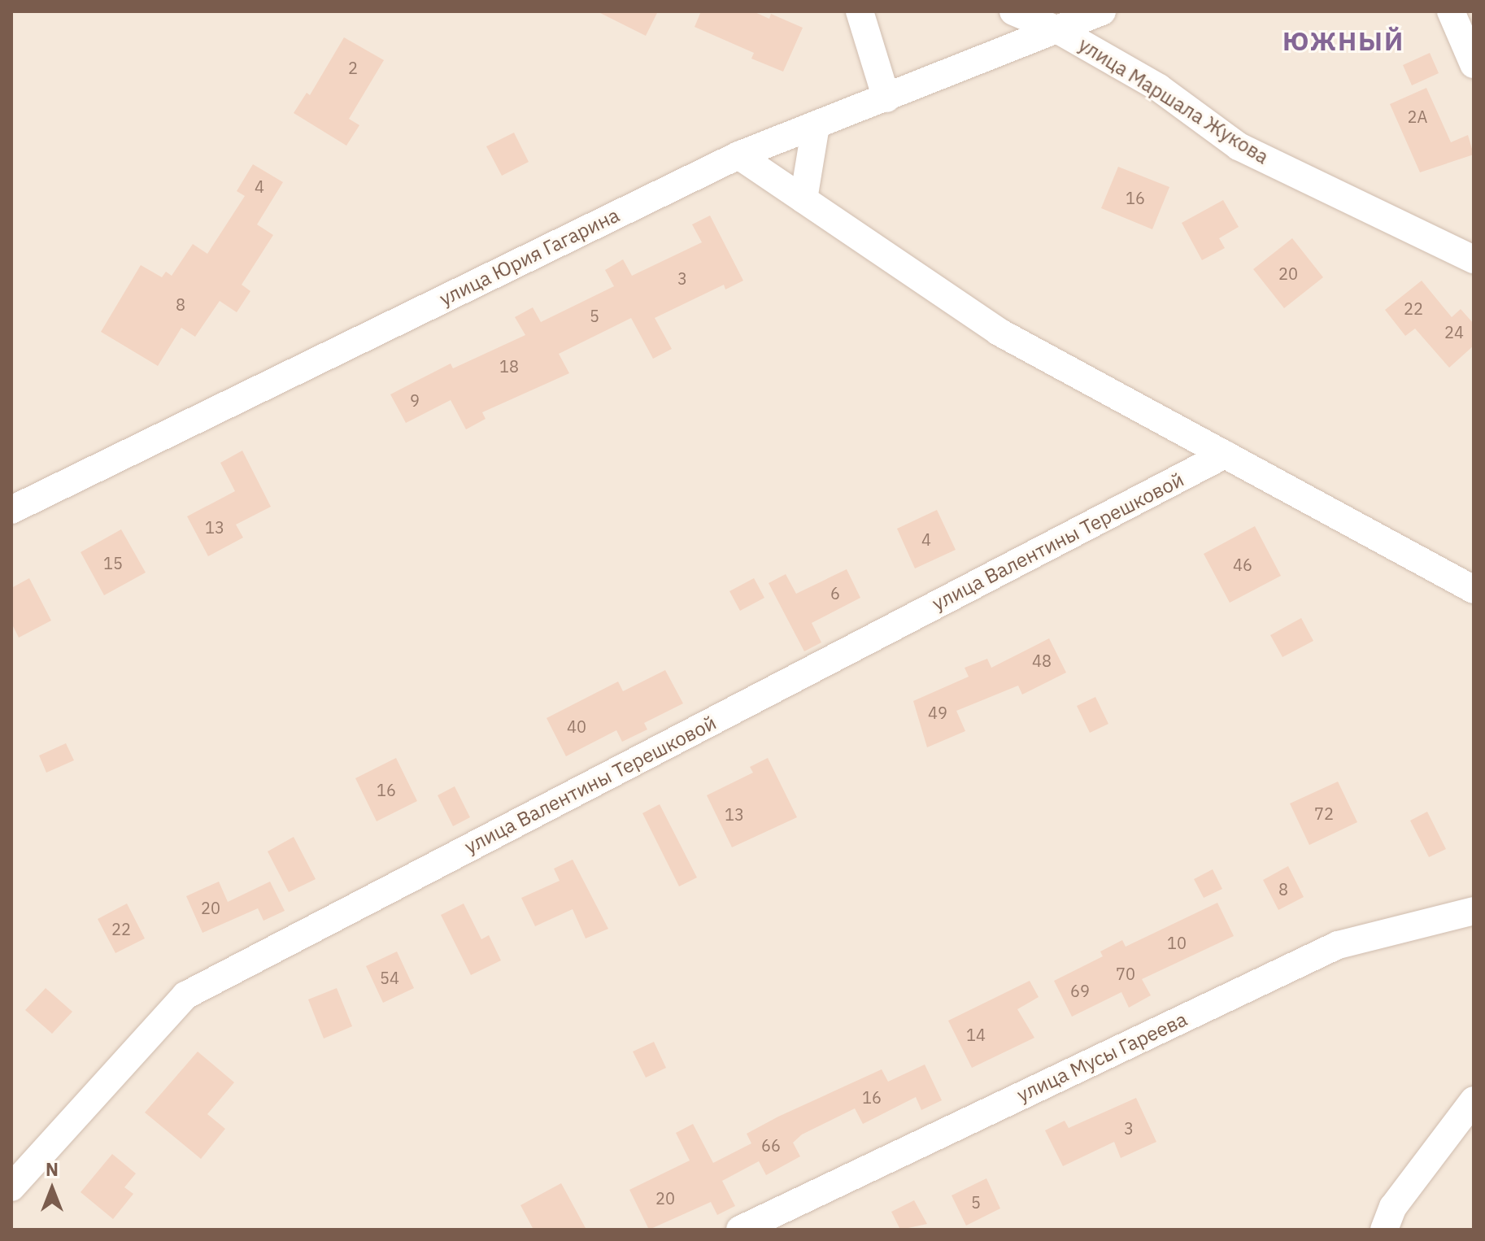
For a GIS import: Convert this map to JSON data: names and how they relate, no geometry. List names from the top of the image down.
{
  "streets": {
    "street": [
      "улица Маршала Жукова",
      "улица Юрия Гагарина",
      "улица Валентины Терешковой",
      "улица Мусы Гареева"
    ]
  },
  "crossings": [
    ["улица Маршала Жукова", "улица Юрия Гагарина"]
  ],
  "districts": ["ЮЖНЫЙ"],
  "house_numbers": [
    "2",
    "2А",
    "4",
    "16",
    "20",
    "3",
    "8",
    "22",
    "5",
    "24",
    "18",
    "9",
    "13",
    "4",
    "15",
    "46",
    "6",
    "48",
    "49",
    "40",
    "16",
    "72",
    "13",
    "8",
    "20",
    "22",
    "10",
    "70",
    "54",
    "69",
    "14",
    "16",
    "3",
    "66",
    "20",
    "5"
  ],
  "north": "top"
}
